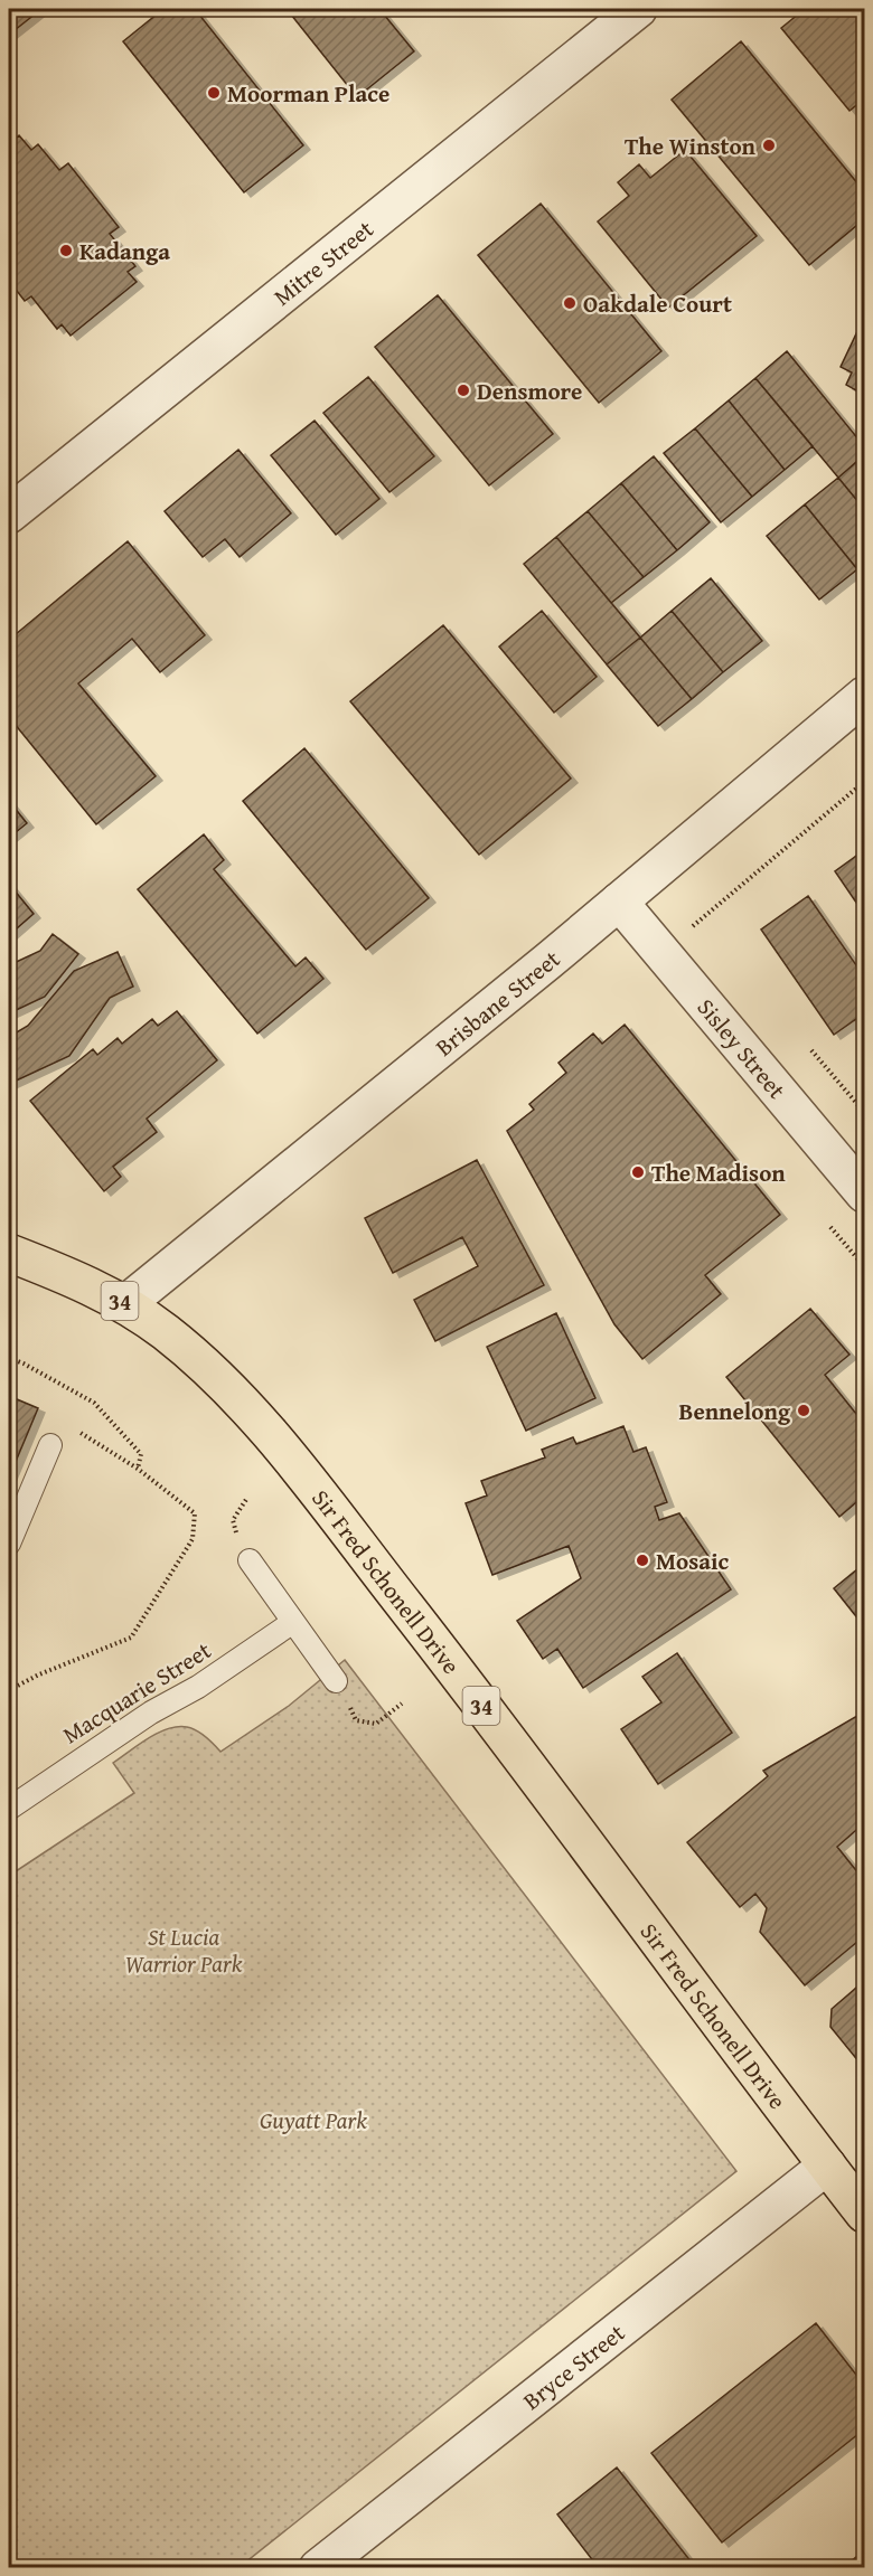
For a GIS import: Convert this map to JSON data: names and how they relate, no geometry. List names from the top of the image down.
{
  "streets": {
    "main road": ["34", "Sir Fred Schonell Drive"],
    "street": [
      "Mitre Street",
      "Brisbane Street",
      "Sisley Street",
      "Bryce Street"
    ],
    "lane": ["Macquarie Street"]
  },
  "crossings": [
    ["Brisbane Street", "Sisley Street"],
    ["Brisbane Street", "Sir Fred Schonell Drive"],
    ["Sir Fred Schonell Drive", "Bryce Street"]
  ],
  "parks": ["St Lucia Warrior Park", "Guyatt Park"],
  "places": [
    "Moorman Place",
    "The Winston",
    "Kadanga",
    "Oakdale Court",
    "Densmore",
    "The Madison",
    "Bennelong",
    "Mosaic"
  ]
}
